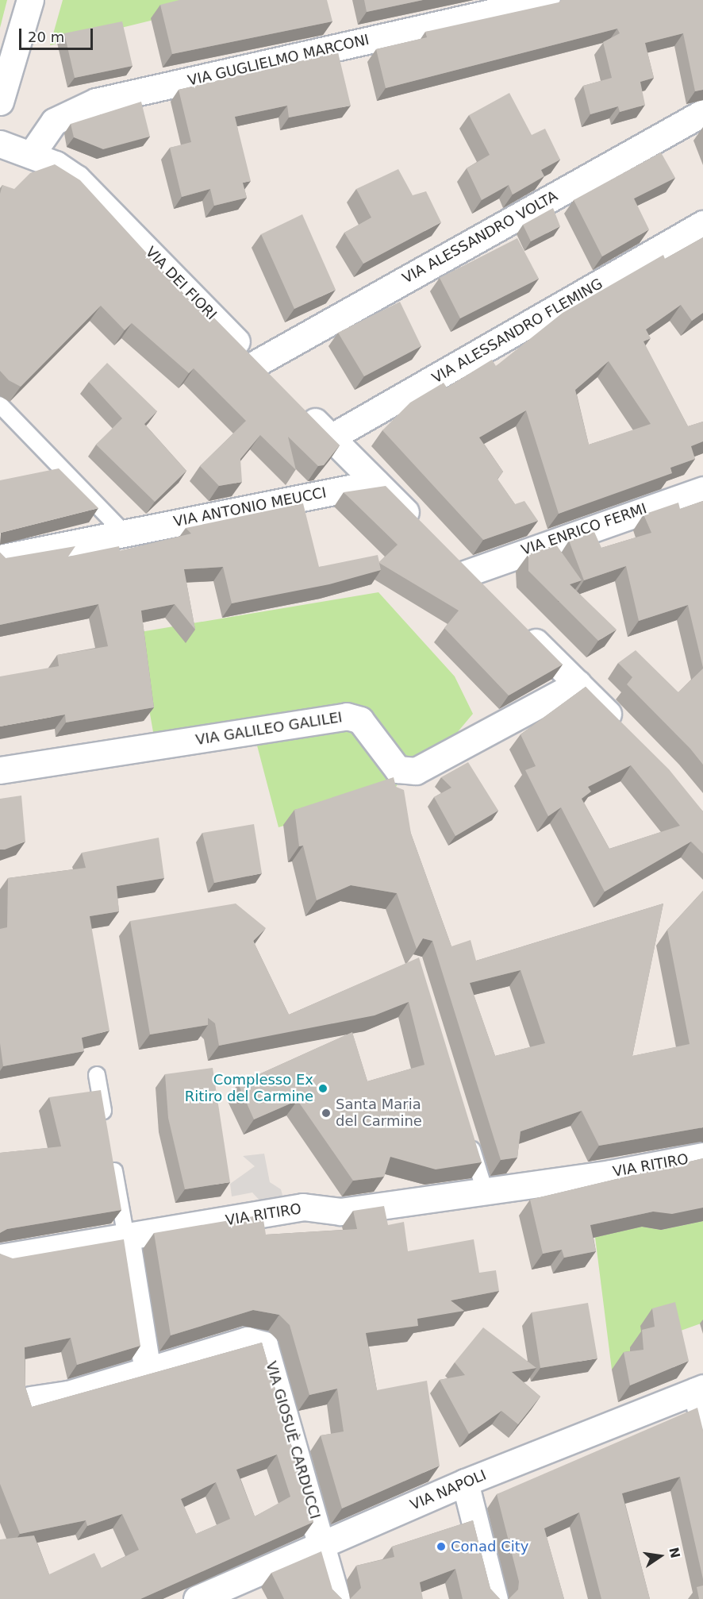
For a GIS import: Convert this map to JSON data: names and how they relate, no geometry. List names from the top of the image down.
{
  "streets": {
    "street": [
      "VIA GUGLIELMO MARCONI",
      "VIA ALESSANDRO VOLTA",
      "VIA DEI FIORI",
      "VIA ALESSANDRO FLEMING",
      "VIA ANTONIO MEUCCI",
      "VIA ENRICO FERMI",
      "VIA GALILEO GALILEI",
      "VIA RITIRO",
      "VIA GIOSUÈ CARDUCCI",
      "VIA NAPOLI"
    ]
  },
  "crossings": [
    ["VIA GUGLIELMO MARCONI", "VIA DEI FIORI"],
    ["VIA ALESSANDRO VOLTA", "VIA DEI FIORI"],
    ["VIA GIOSUÈ CARDUCCI", "VIA NAPOLI"]
  ],
  "places": ["Complesso Ex Ritiro del Carmine", "Santa Maria del Carmine", "Conad City"],
  "scale_bar": "20 m",
  "north": "right"
}
